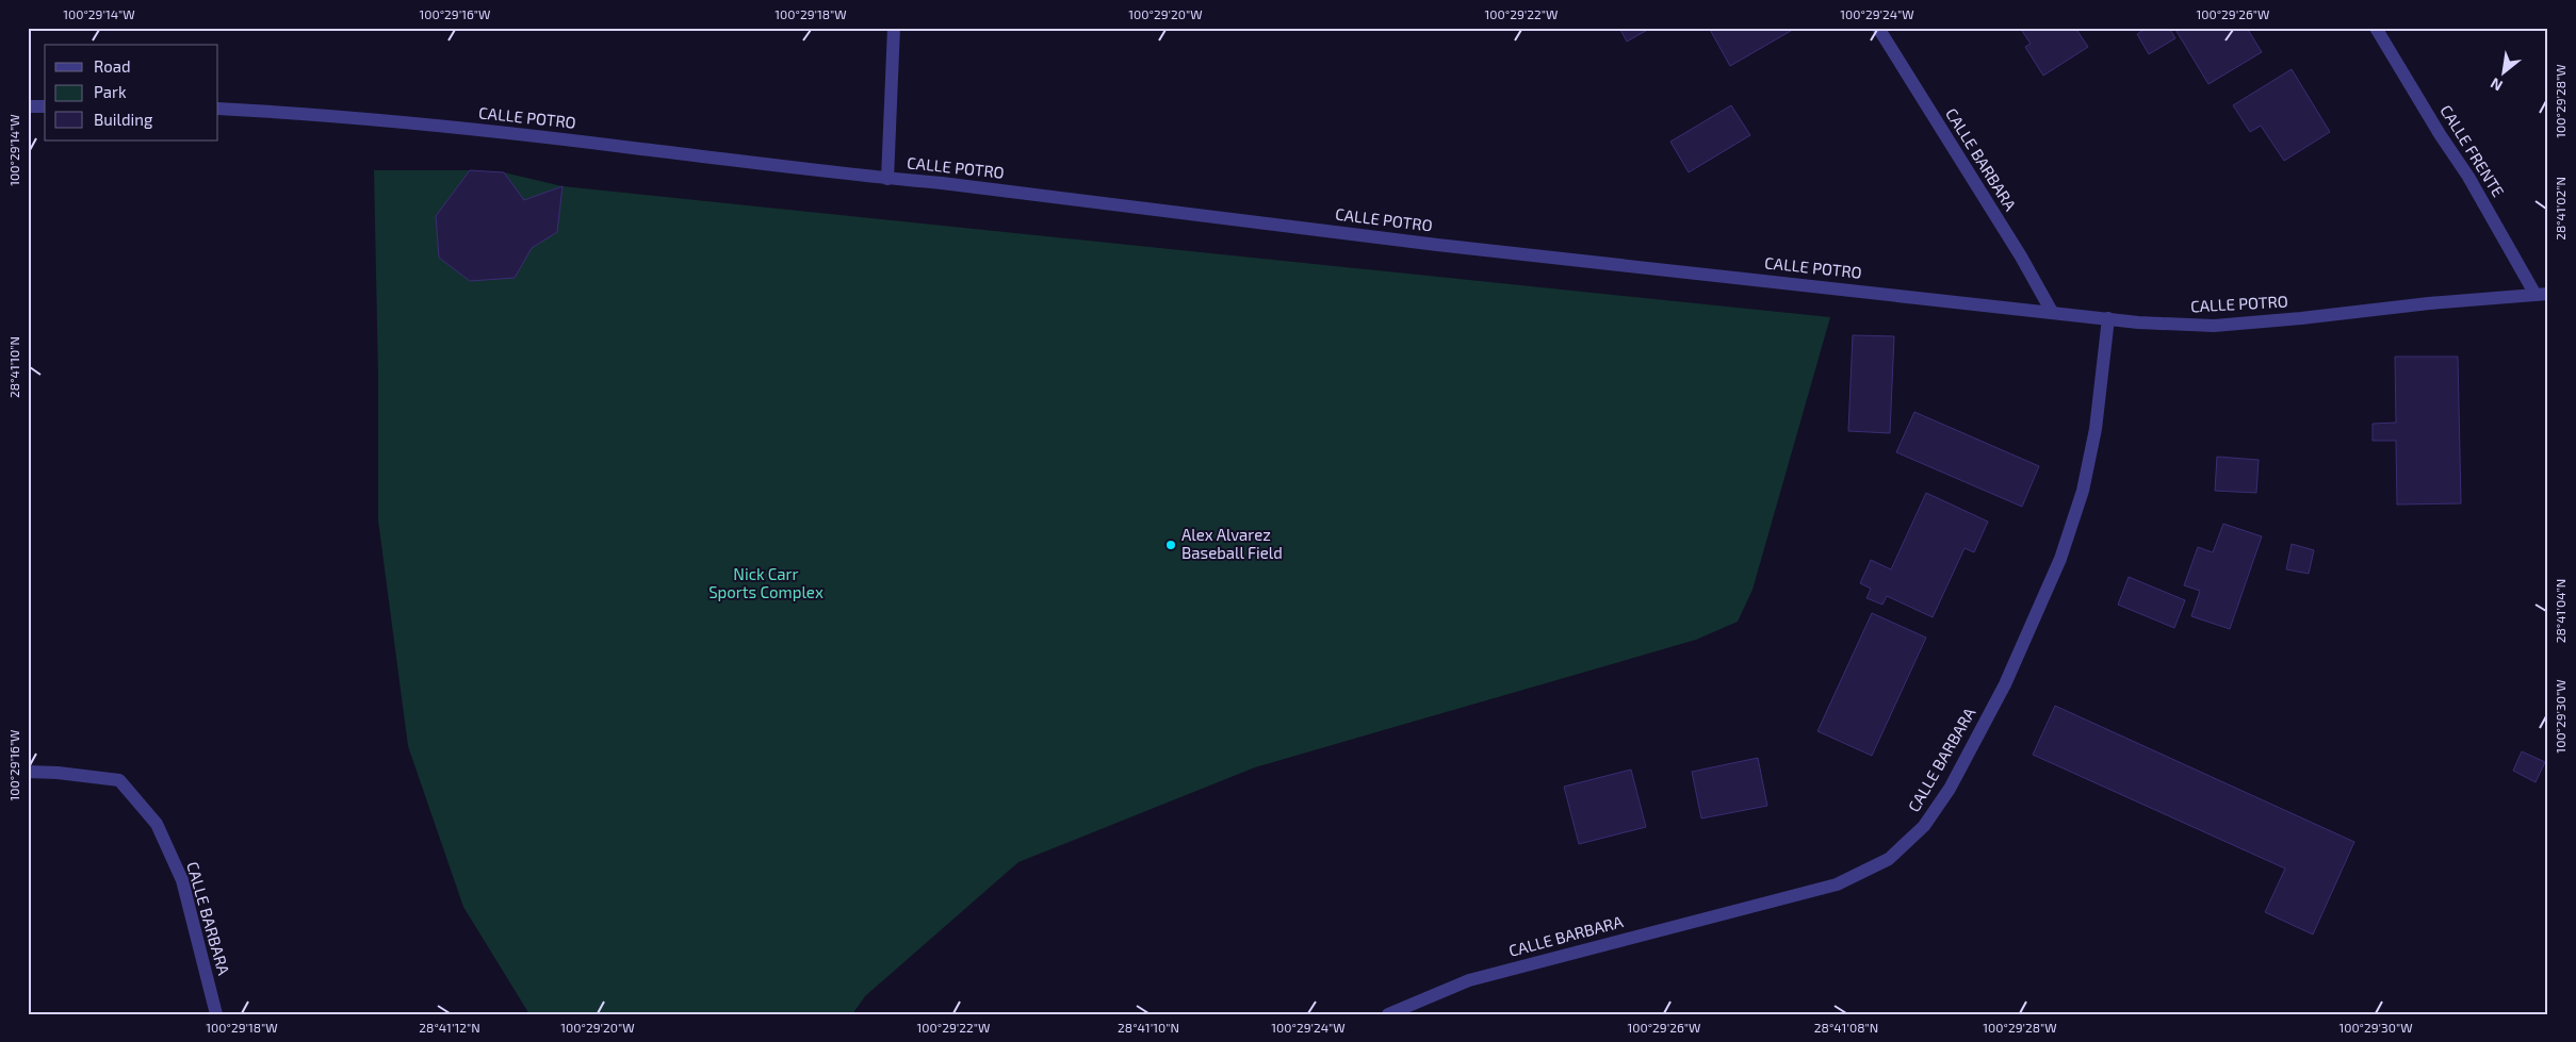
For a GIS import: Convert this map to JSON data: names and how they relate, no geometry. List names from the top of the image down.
{
  "streets": {
    "street": ["CALLE POTRO", "CALLE FRENTE", "CALLE BARBARA"]
  },
  "crossings": [
    ["CALLE POTRO", "CALLE FRENTE"],
    ["CALLE POTRO", "CALLE BARBARA"]
  ],
  "parks": ["Nick Carr Sports Complex"],
  "places": ["Alex Alvarez Baseball Field"],
  "legend": ["Road", "Park", "Building"],
  "north": "bottom left",
  "coordinates": [
    "100°29'14\"W",
    "100°29'16\"W",
    "100°29'18\"W",
    "100°29'20\"W",
    "100°29'22\"W",
    "100°29'24\"W",
    "100°29'26\"W",
    "100°29'28\"W",
    "28°41'02\"N",
    "28°41'10\"N",
    "28°41'04\"N",
    "100°29'30\"W",
    "28°41'12\"N",
    "28°41'08\"N"
  ]
}
